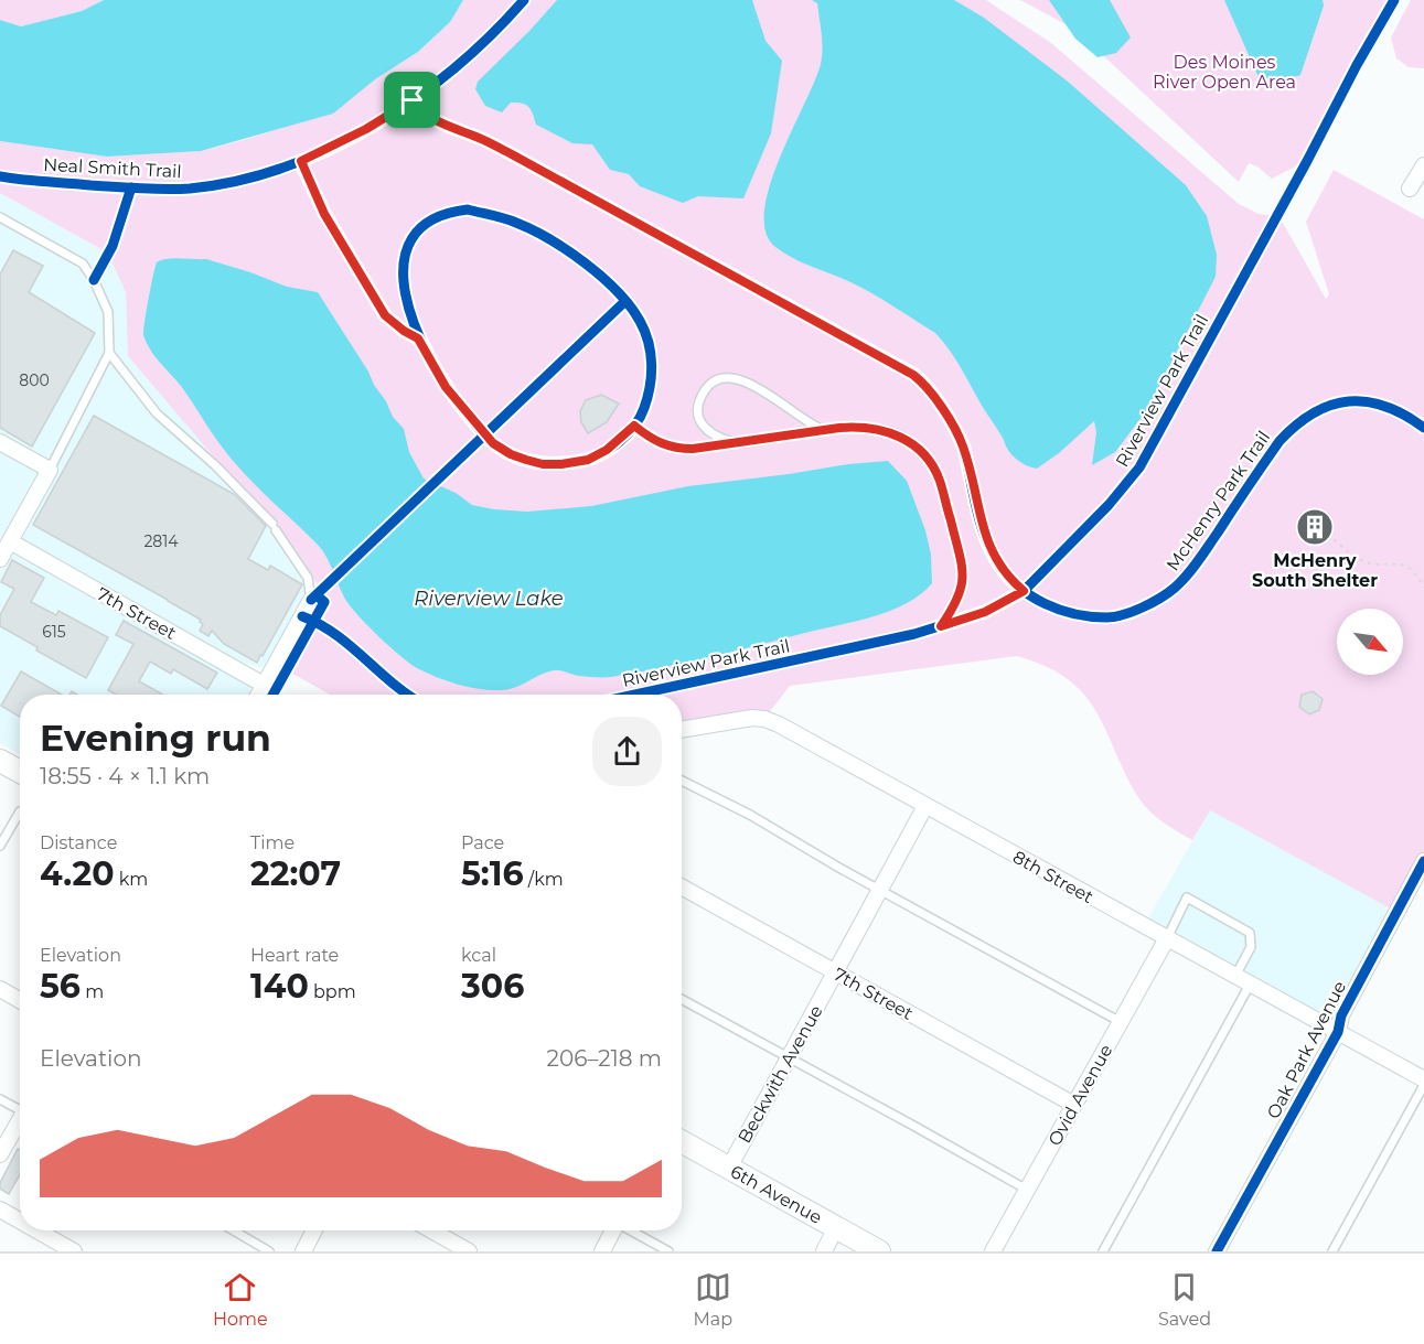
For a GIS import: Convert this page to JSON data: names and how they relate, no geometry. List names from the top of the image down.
{
  "streets": {
    "main road": ["6th Avenue"],
    "street": [
      "7th Street",
      "8th Street",
      "Oak Park Avenue",
      "Beckwith Avenue",
      "Ovid Avenue"
    ],
    "cycle path": ["Neal Smith Trail", "Riverview Park Trail", "McHenry Park Trail"]
  },
  "crossings": [
    ["7th Street", "Beckwith Avenue"],
    ["7th Street", "Ovid Avenue"],
    ["8th Street", "Oak Park Avenue"],
    ["8th Street", "Beckwith Avenue"],
    ["8th Street", "Ovid Avenue"],
    ["Beckwith Avenue", "6th Avenue"]
  ],
  "water": ["Riverview Lake"],
  "parks": ["Des Moines River Open Area"],
  "places": {
    "building": ["McHenry South Shelter"]
  },
  "house_numbers": ["800", "2814", "615"],
  "north": "bottom right",
  "page": {
    "heading": ["Evening run", "18:55 · 4 × 1.1 km"],
    "stats": [
      ["Distance", "4.20 km"],
      ["Time", "22:07"],
      ["Pace", "5:16 /km"],
      ["Elevation", "56 m"],
      ["Heart rate", "140 bpm"],
      ["kcal", "306"]
    ],
    "chart": ["Elevation", "206–218 m"],
    "tabs": ["Home", "Map", "Saved"]
  }
}
